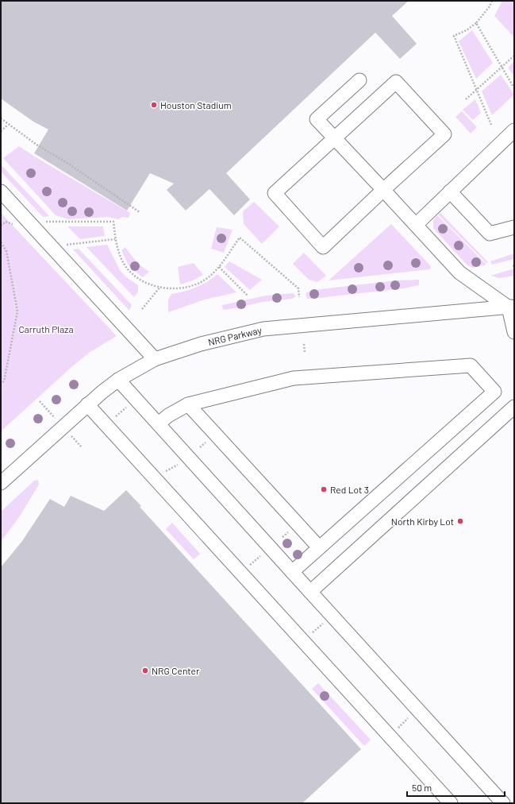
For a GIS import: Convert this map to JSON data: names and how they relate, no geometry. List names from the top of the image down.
{
  "streets": {
    "lane": ["NRG Parkway"]
  },
  "parks": ["Carruth Plaza"],
  "places": [
    "Houston Stadium",
    "Red Lot 3",
    "North Kirby Lot",
    "NRG Center"
  ],
  "scale_bar": "50 m"
}
